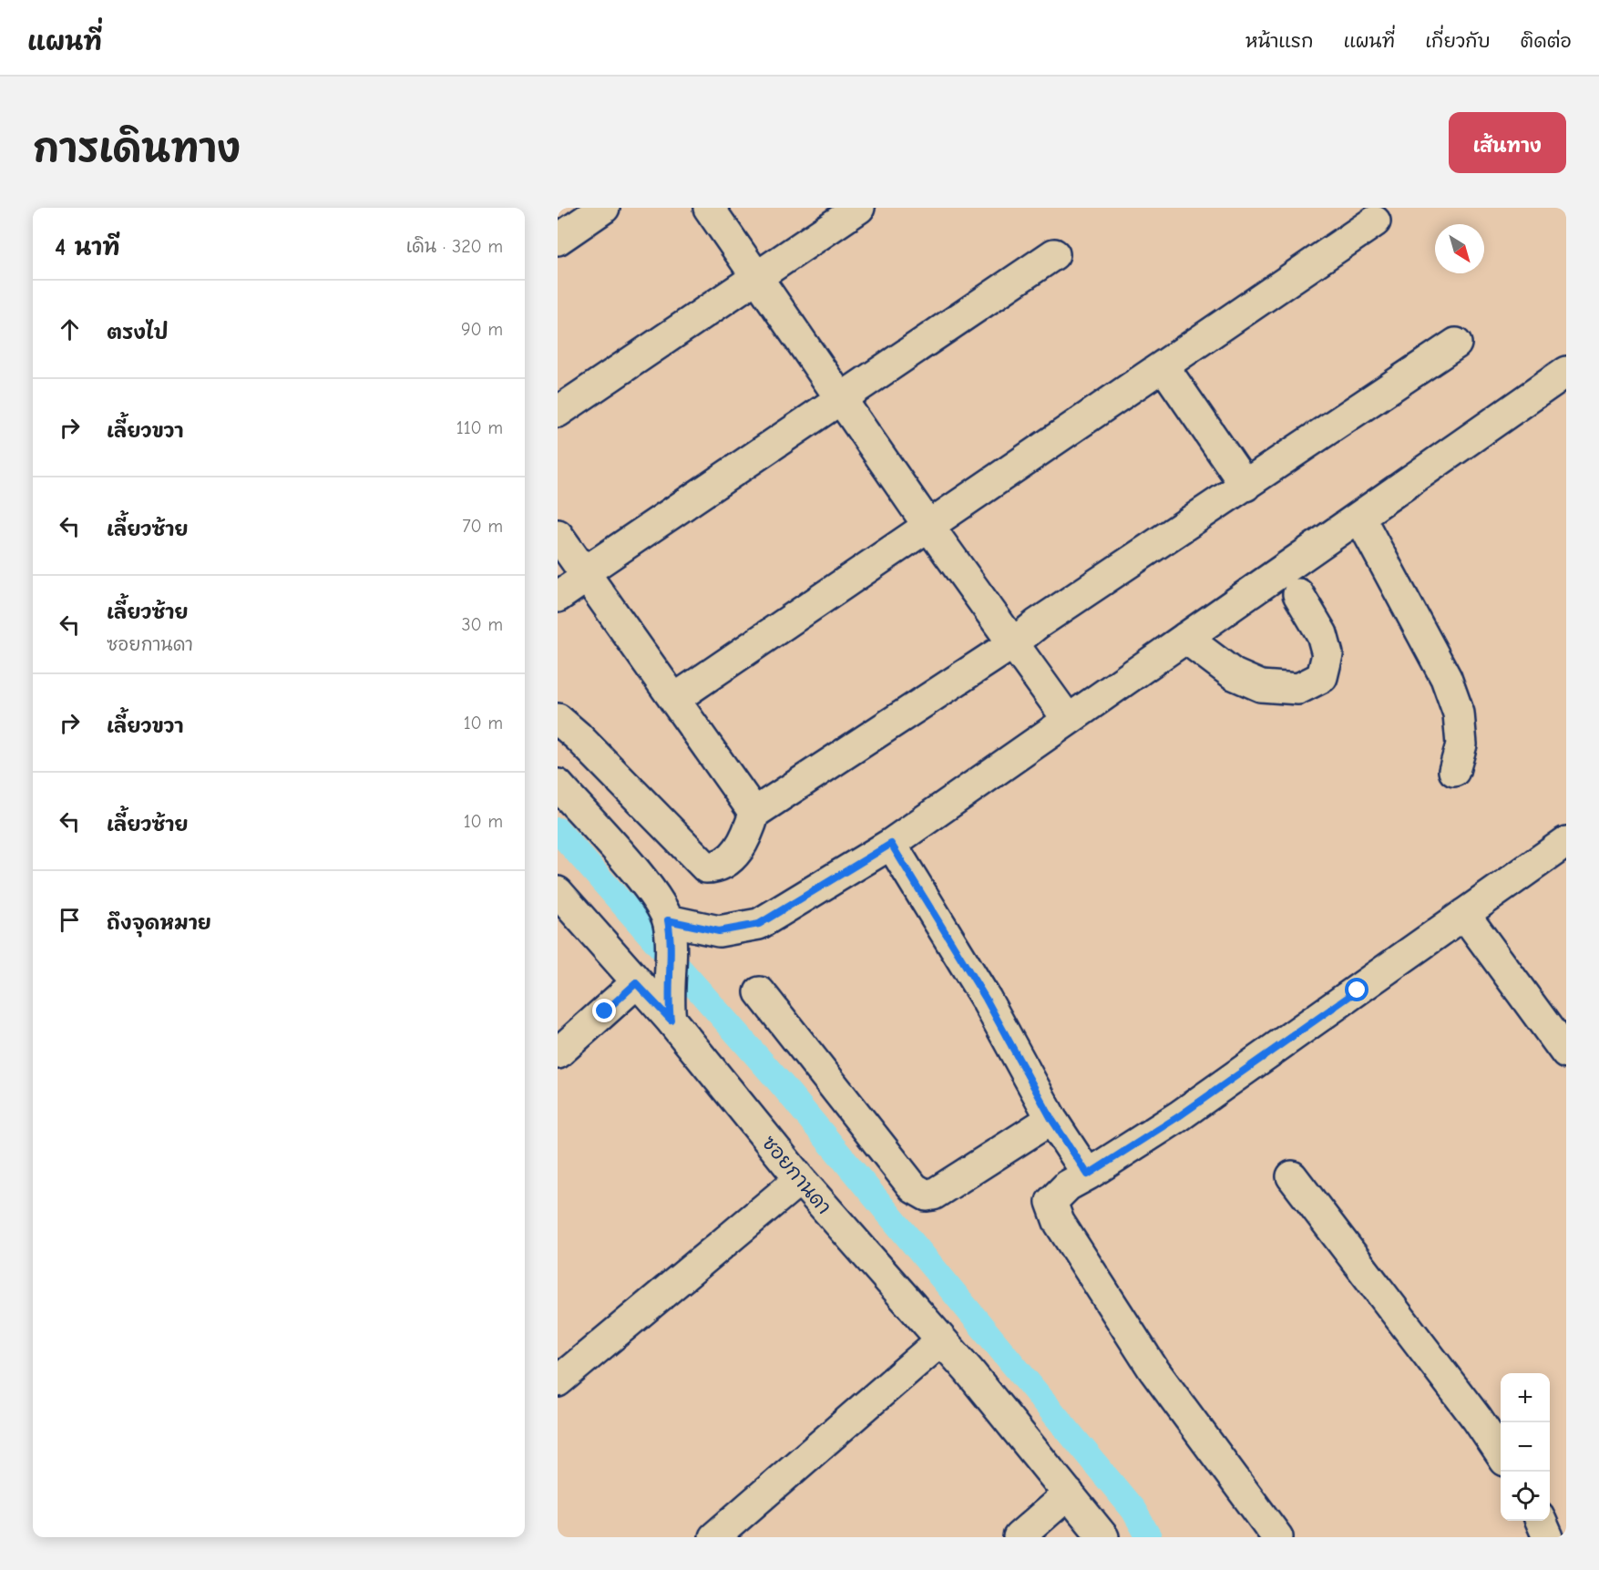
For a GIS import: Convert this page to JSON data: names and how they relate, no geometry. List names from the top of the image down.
{
  "streets": {
    "street": ["ซอยกานดา"]
  },
  "north": "bottom right",
  "page": {
    "header": "แผนที่",
    "nav": [
      "หน้าแรก",
      "แผนที่",
      "เกี่ยวกับ",
      "ติดต่อ"
    ],
    "title": "การเดินทาง",
    "buttons": "เส้นทาง",
    "heading": ["4 นาที", "เดิน · 320 m"],
    "list": [
      ["ตรงไป", "90 m"],
      ["เลี้ยวขวา", "110 m"],
      ["เลี้ยวซ้าย", "70 m"],
      ["เลี้ยวซ้าย", "ซอยกานดา", "30 m"],
      ["เลี้ยวขวา", "10 m"],
      ["เลี้ยวซ้าย", "10 m"],
      "ถึงจุดหมาย"
    ],
    "map_buttons": ["+", "−"]
  }
}
